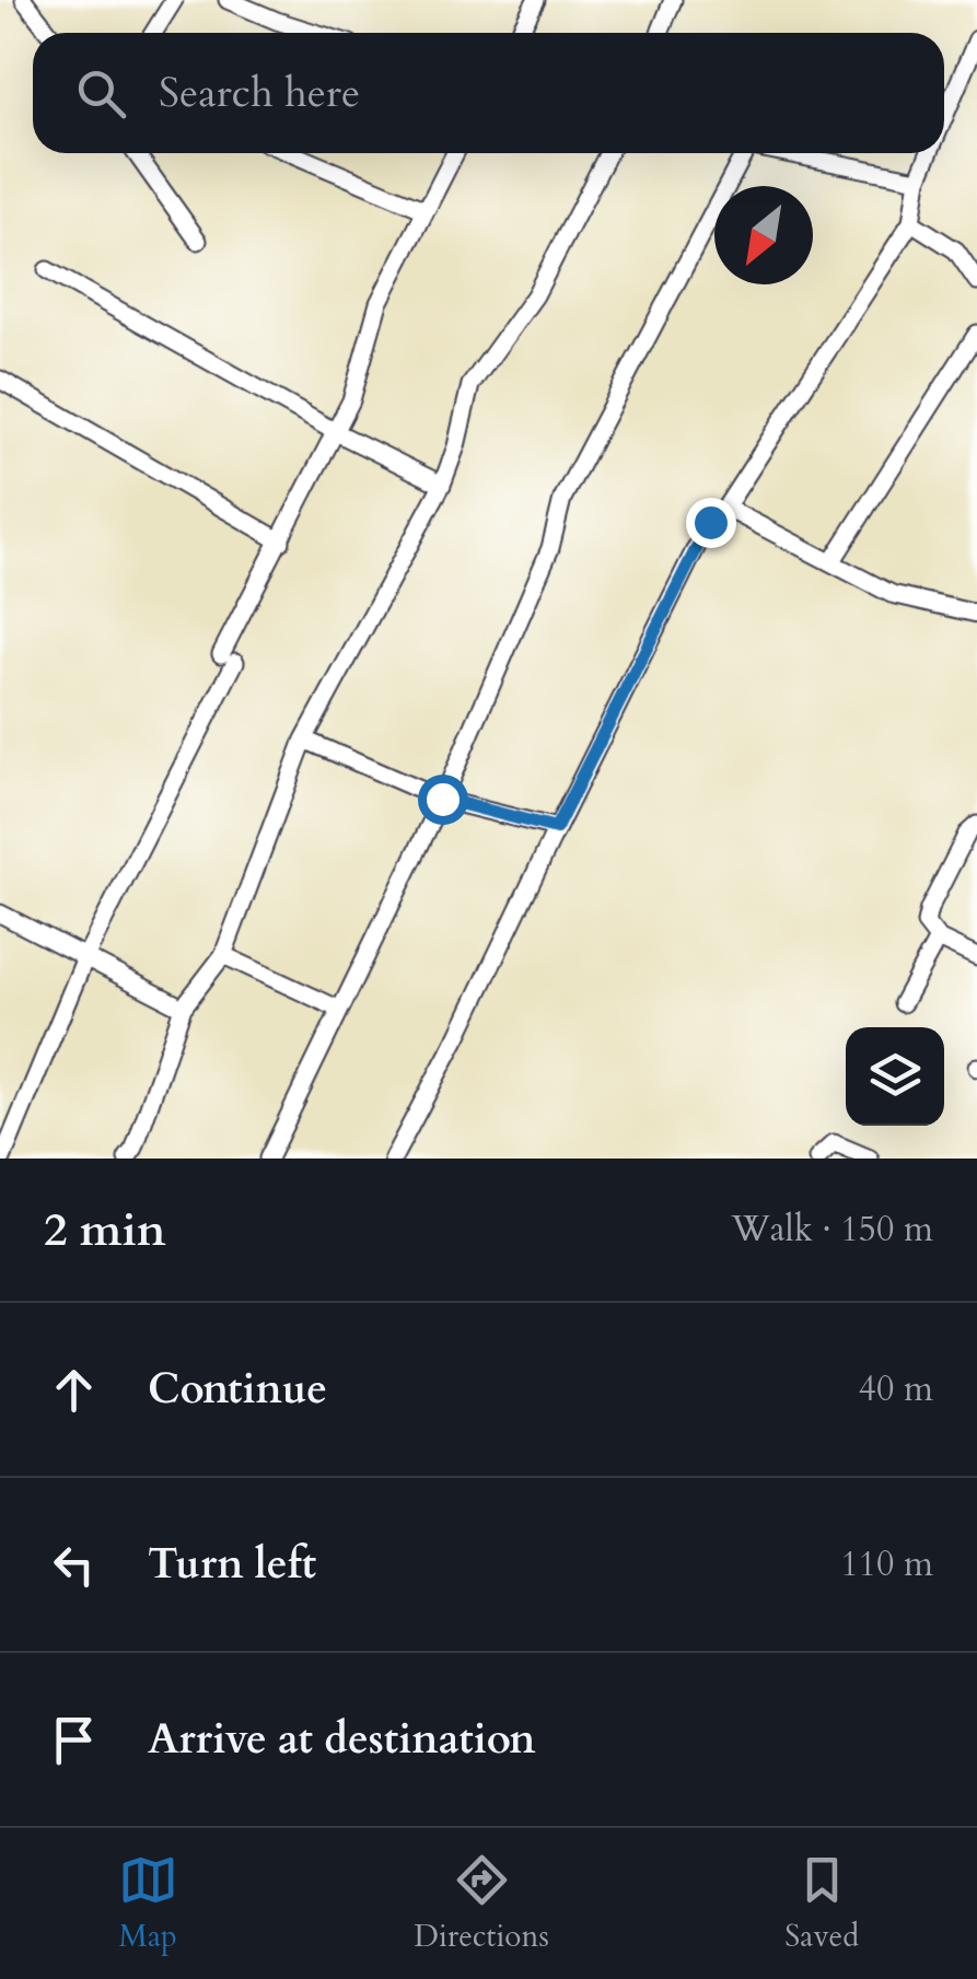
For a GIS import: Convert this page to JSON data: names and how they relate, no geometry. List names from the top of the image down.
{
  "north": "bottom left",
  "page": {
    "search": "Search here",
    "heading": ["2 min", "Walk · 150 m"],
    "list": [
      ["Continue", "40 m"],
      ["Turn left", "110 m"],
      "Arrive at destination"
    ],
    "nav": ["Map", "Directions", "Saved"]
  }
}
